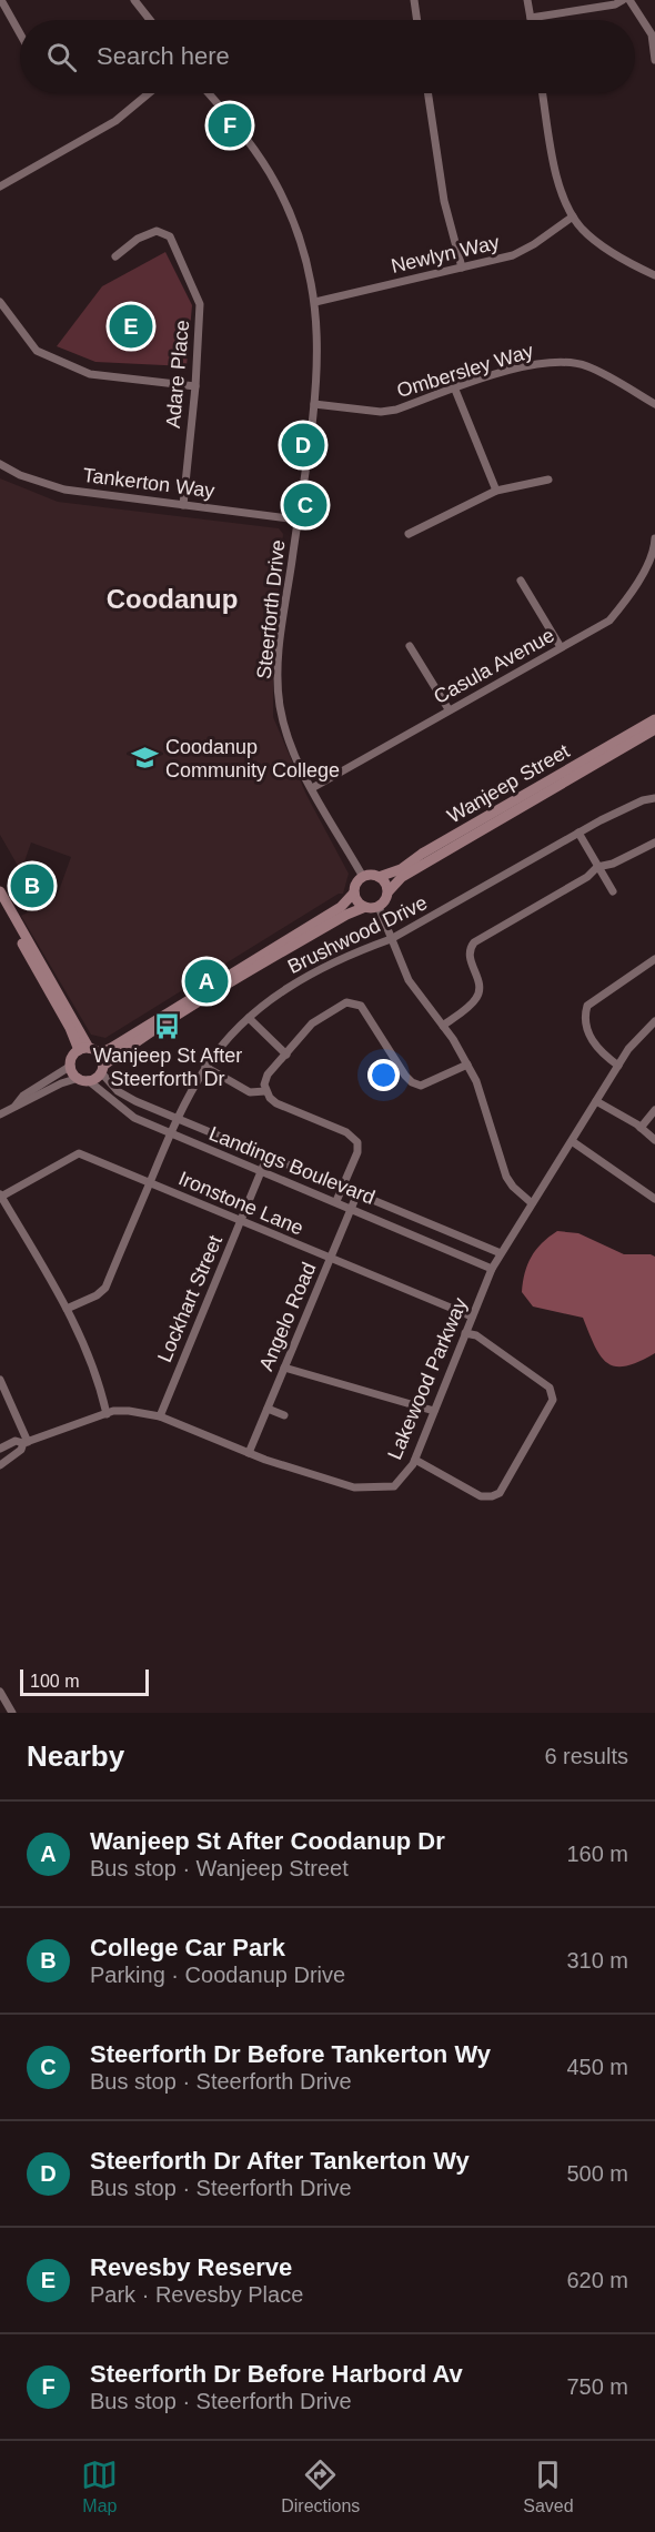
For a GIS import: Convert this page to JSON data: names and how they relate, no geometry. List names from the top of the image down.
{
  "streets": {
    "main road": ["Wanjeep Street"],
    "street": [
      "Newlyn Way",
      "Ombersley Way",
      "Adare Place",
      "Tankerton Way",
      "Steerforth Drive",
      "Casula Avenue",
      "Brushwood Drive",
      "Landings Boulevard",
      "Ironstone Lane",
      "Lockhart Street",
      "Angelo Road",
      "Lakewood Parkway"
    ]
  },
  "crossings": [
    ["Newlyn Way", "Steerforth Drive"],
    ["Ombersley Way", "Steerforth Drive"],
    ["Adare Place", "Tankerton Way"],
    ["Tankerton Way", "Steerforth Drive"],
    ["Steerforth Drive", "Casula Avenue"],
    ["Steerforth Drive", "Wanjeep Street"],
    ["Brushwood Drive", "Landings Boulevard"],
    ["Brushwood Drive", "Ironstone Lane"],
    ["Landings Boulevard", "Lockhart Street"],
    ["Landings Boulevard", "Angelo Road"],
    ["Landings Boulevard", "Lakewood Parkway"],
    ["Ironstone Lane", "Lockhart Street"],
    ["Ironstone Lane", "Angelo Road"],
    ["Ironstone Lane", "Lakewood Parkway"],
    ["Lockhart Street", "Lakewood Parkway"],
    ["Angelo Road", "Lakewood Parkway"]
  ],
  "districts": ["Coodanup"],
  "places": {
    "school or university": ["Coodanup Community College"],
    "bus stop": ["Wanjeep St After Steerforth Dr"]
  },
  "scale_bar": "100 m",
  "page": {
    "search": "Search here",
    "pins": [
      "F",
      "E",
      "D",
      "C",
      "B",
      "A"
    ],
    "scale": "100 m",
    "heading": ["Nearby", "6 results"],
    "list": [
      {
        "mark": "A",
        "name": "Wanjeep St After Coodanup Dr",
        "note": "Bus stop · Wanjeep Street",
        "value": "160 m"
      },
      {
        "mark": "B",
        "name": "College Car Park",
        "note": "Parking · Coodanup Drive",
        "value": "310 m"
      },
      {
        "mark": "C",
        "name": "Steerforth Dr Before Tankerton Wy",
        "note": "Bus stop · Steerforth Drive",
        "value": "450 m"
      },
      {
        "mark": "D",
        "name": "Steerforth Dr After Tankerton Wy",
        "note": "Bus stop · Steerforth Drive",
        "value": "500 m"
      },
      {
        "mark": "E",
        "name": "Revesby Reserve",
        "note": "Park · Revesby Place",
        "value": "620 m"
      },
      {
        "mark": "F",
        "name": "Steerforth Dr Before Harbord Av",
        "note": "Bus stop · Steerforth Drive",
        "value": "750 m"
      }
    ],
    "nav": ["Map", "Directions", "Saved"]
  }
}
